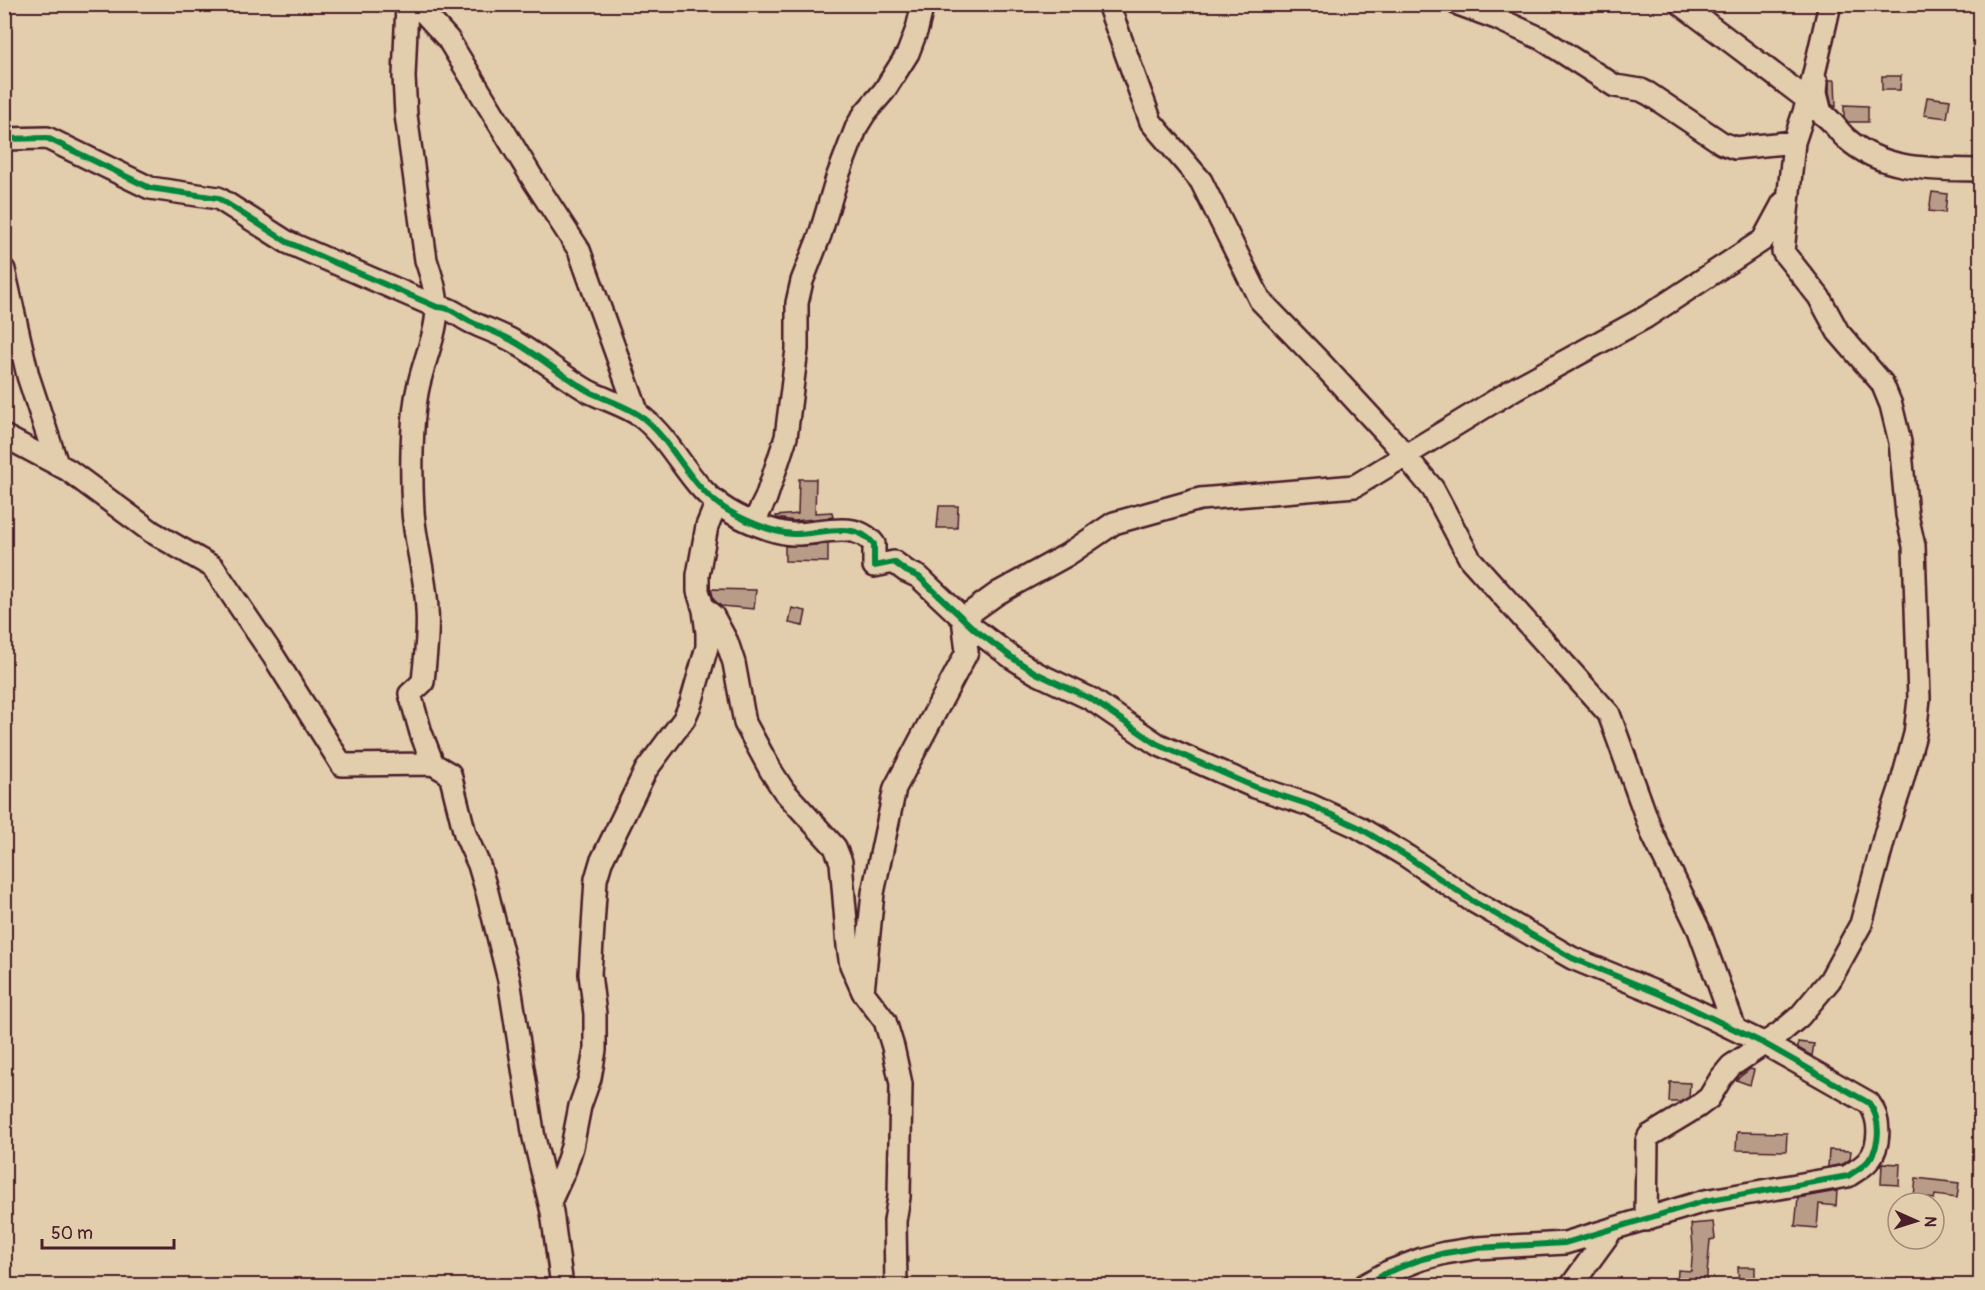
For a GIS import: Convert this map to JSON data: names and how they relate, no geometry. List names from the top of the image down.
{
  "scale_bar": "50 m",
  "north": "right"
}
